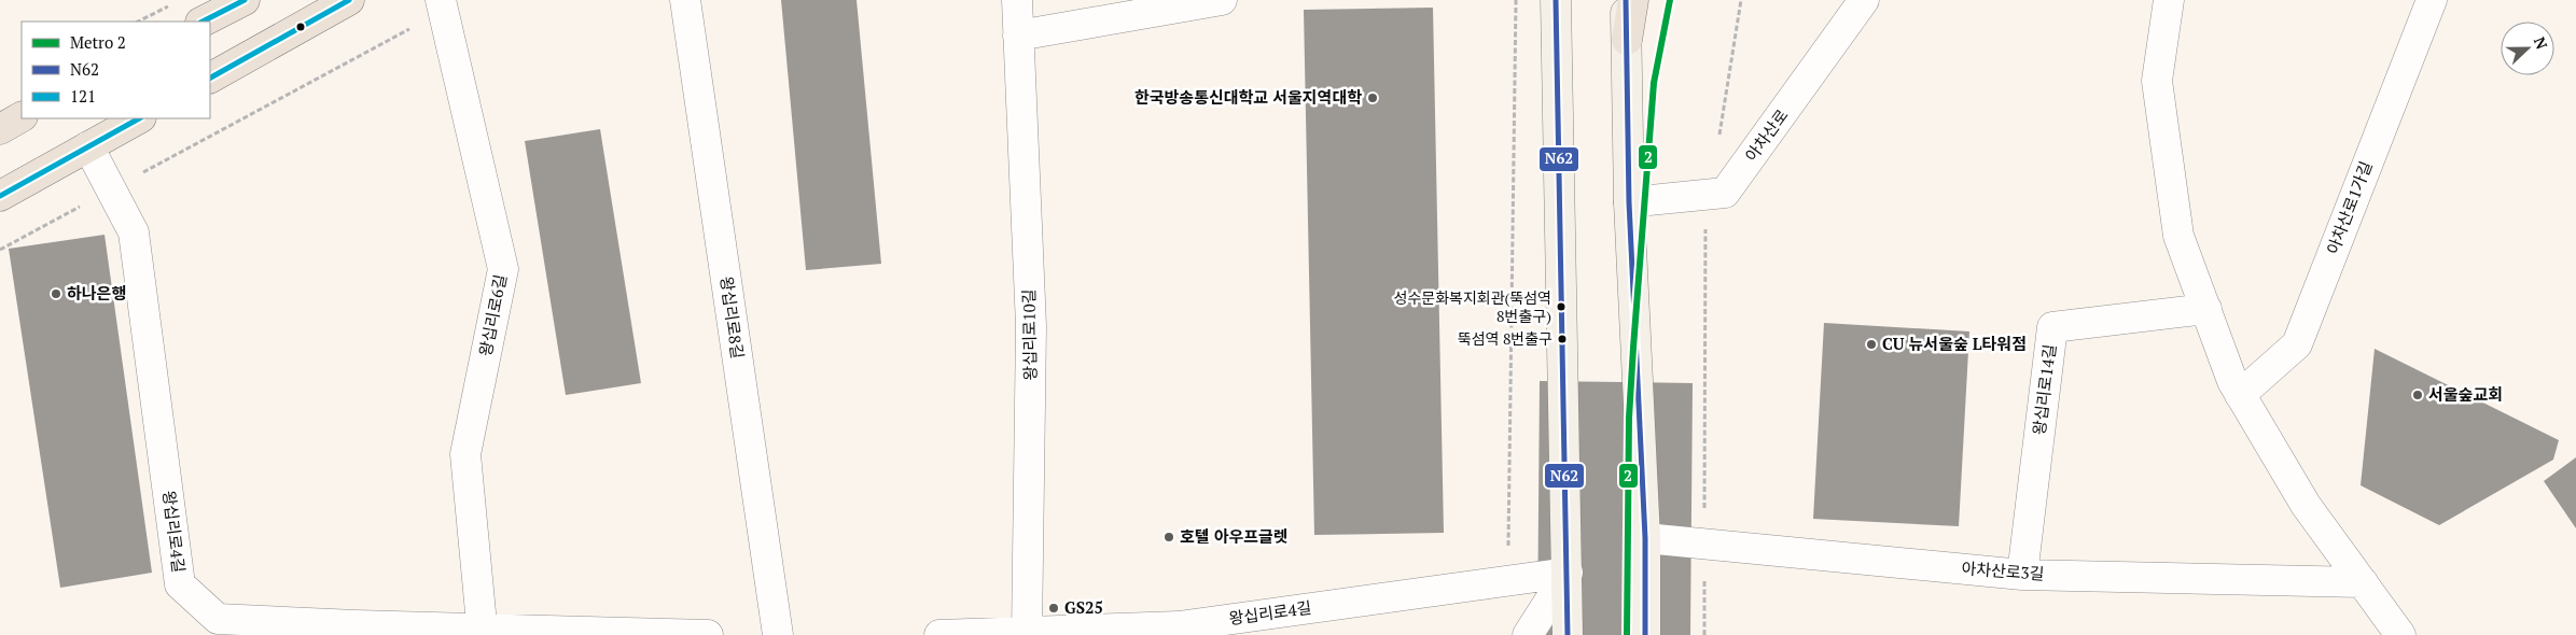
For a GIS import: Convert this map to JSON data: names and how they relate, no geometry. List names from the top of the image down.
{
  "streets": {
    "street": [
      "아차산로",
      "아차산로1가길",
      "왕십리로6길",
      "왕십리로8길",
      "왕십리로10길",
      "왕십리로14길",
      "왕십리로4길",
      "아차산로3길"
    ]
  },
  "crossings": [
    ["왕십리로6길", "왕십리로4길"],
    ["왕십리로10길", "왕십리로4길"],
    ["왕십리로14길", "아차산로3길"]
  ],
  "places": [
    "한국방송통신대학교 서울지역대학",
    "하나은행",
    "성수문화복지회관(뚝섬역 8번출구)",
    "뚝섬역 8번출구",
    "CU 뉴서울숲 L타워점",
    "서울숲교회",
    "호텔 아우프글렛",
    "GS25"
  ],
  "lines": ["metro line 2", "transit line N62", "transit line 121"],
  "legend": ["Metro 2", "N62", "121"],
  "north": "right"
}
